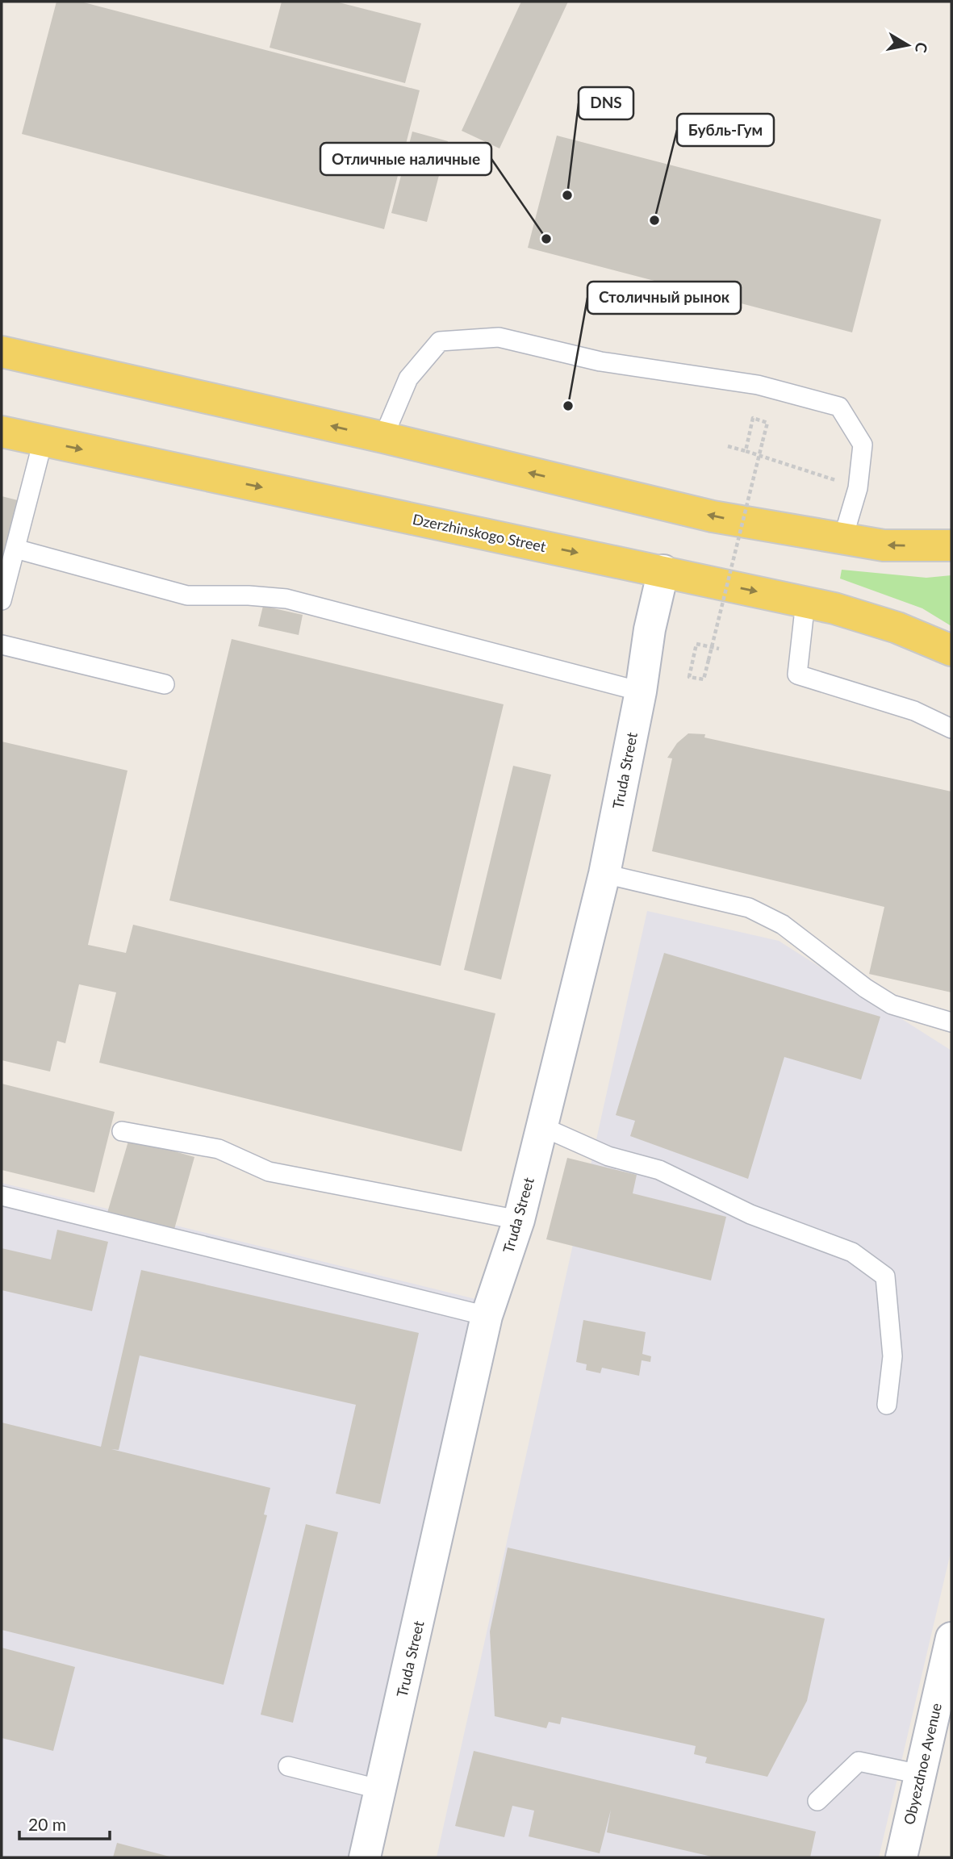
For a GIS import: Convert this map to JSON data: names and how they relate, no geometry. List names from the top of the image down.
{
  "streets": {
    "main road": ["Dzerzhinskogo Street"],
    "street": ["Truda Street", "Obyezdnoe Avenue"]
  },
  "crossings": [
    ["Dzerzhinskogo Street", "Truda Street"]
  ],
  "places": [
    "DNS",
    "Бубль-Гум",
    "Отличные наличные",
    "Столичный рынок"
  ],
  "scale_bar": "20 m",
  "north": "right"
}
